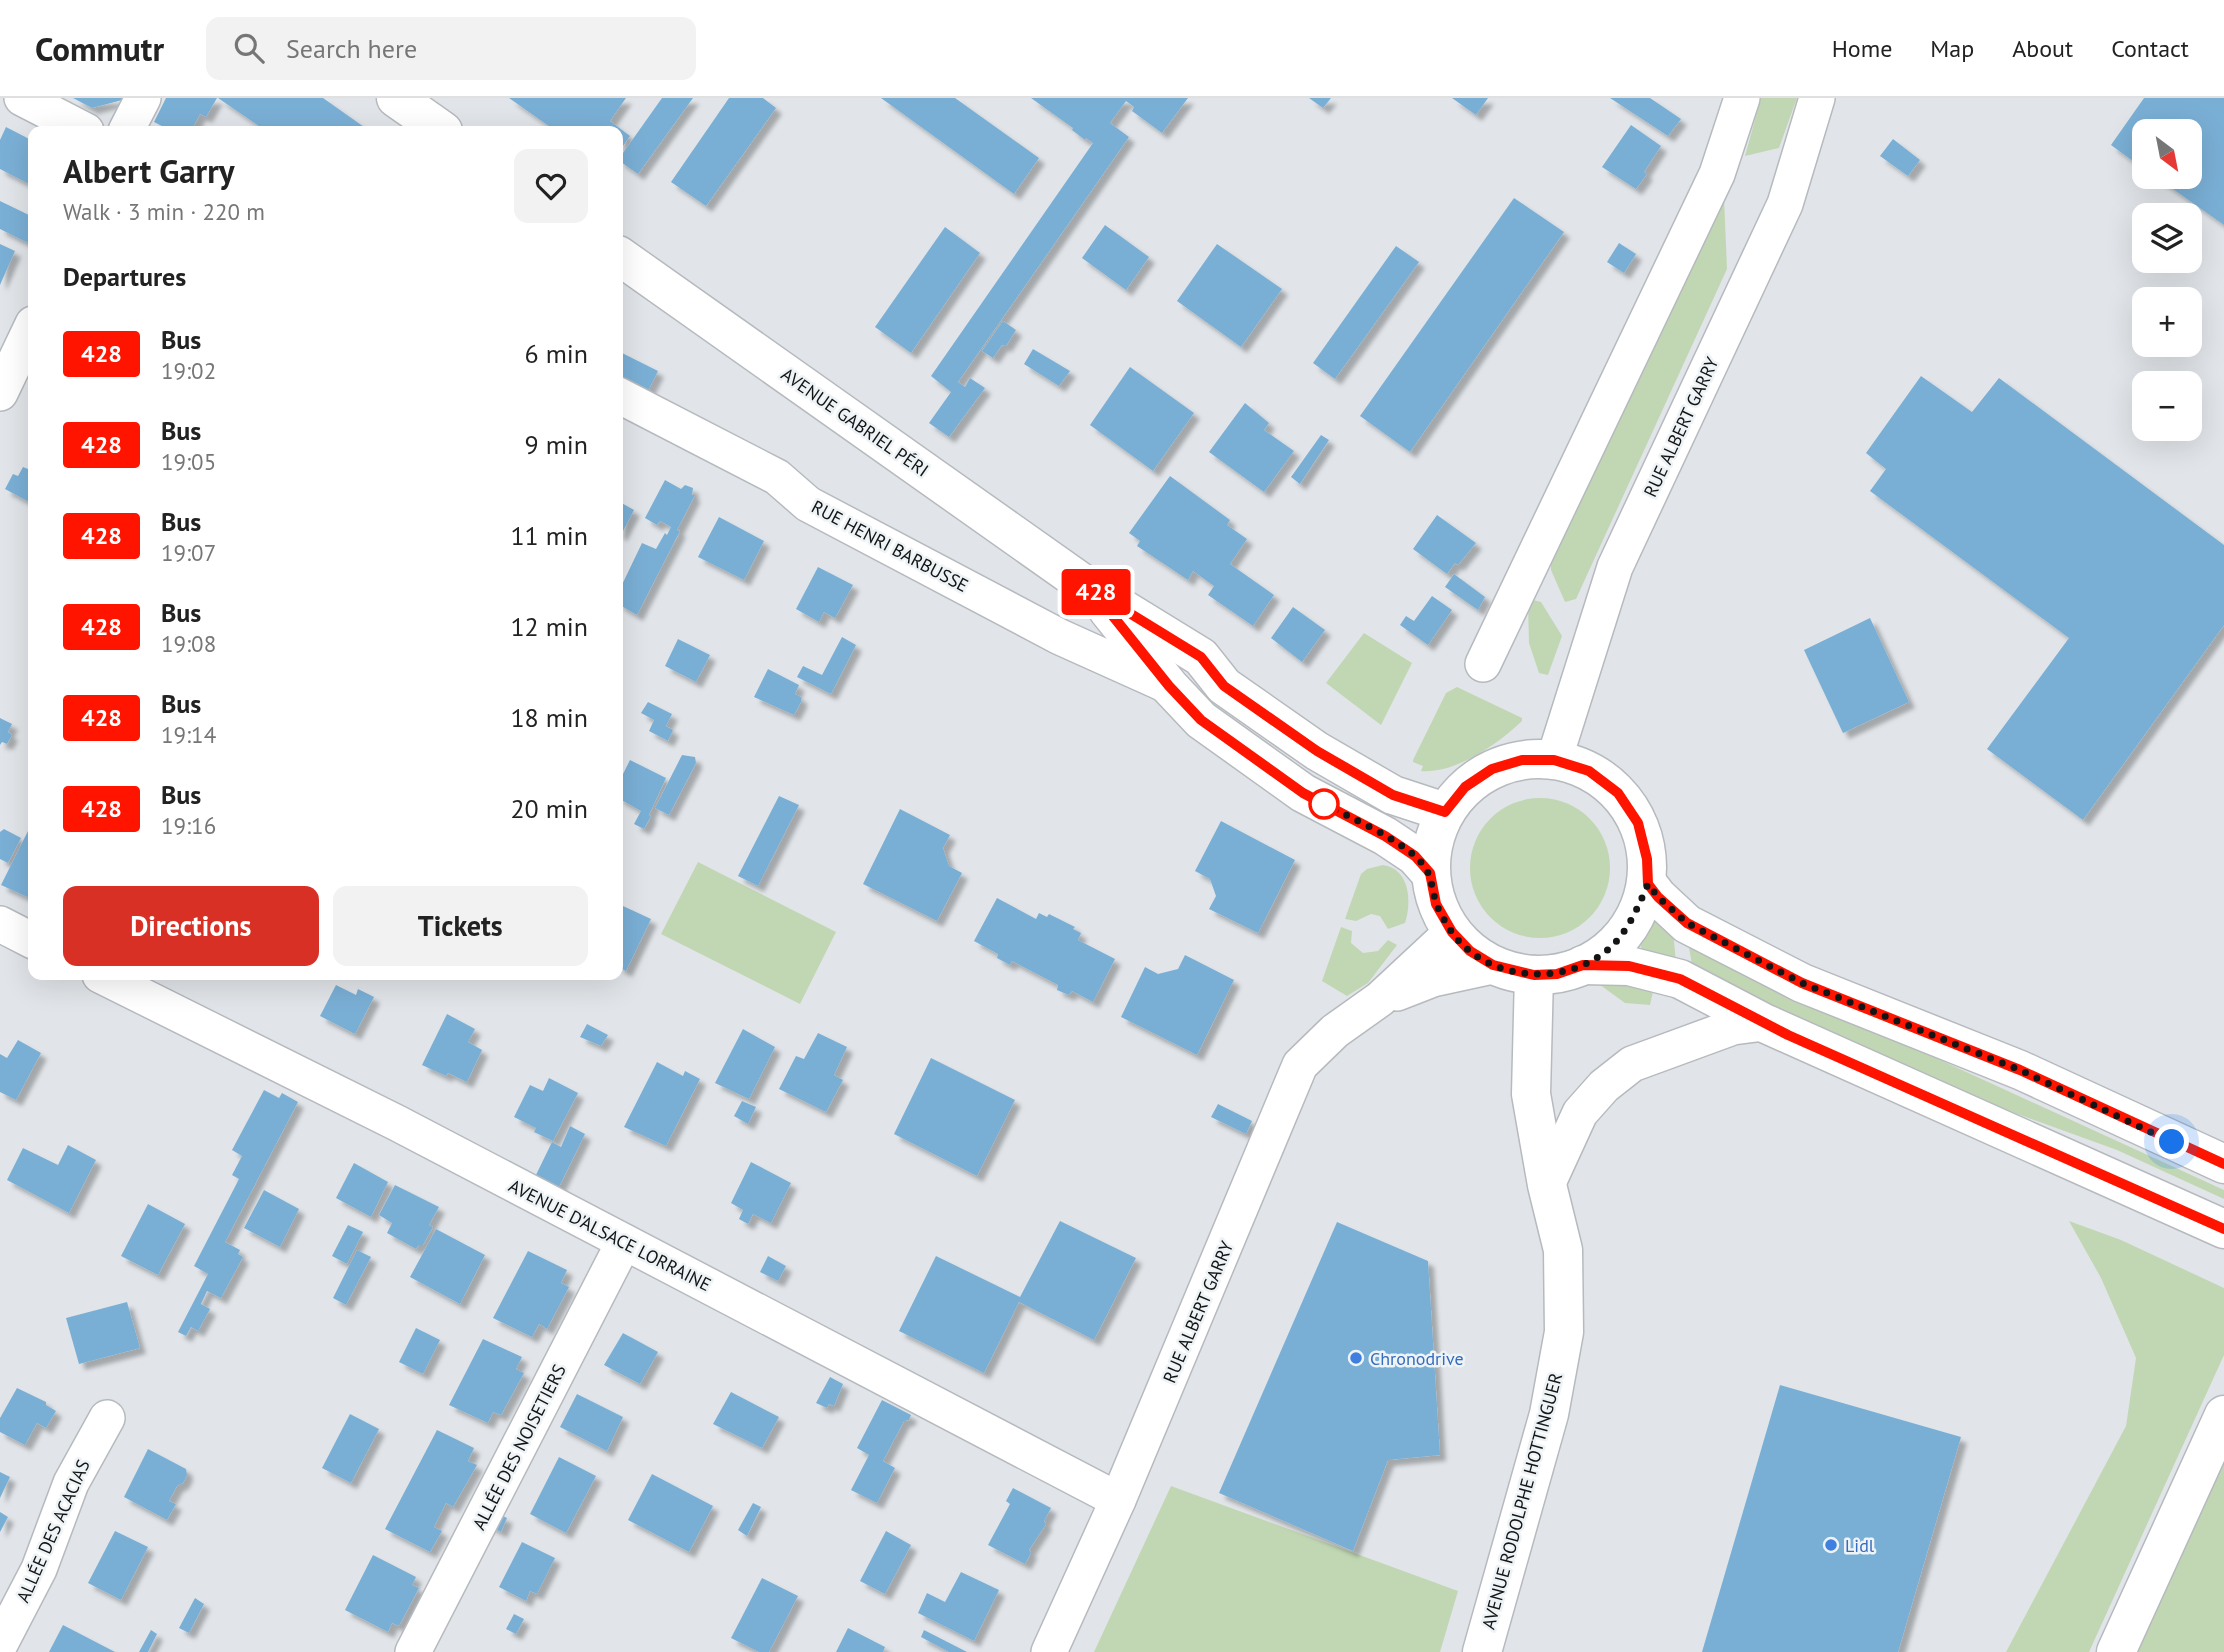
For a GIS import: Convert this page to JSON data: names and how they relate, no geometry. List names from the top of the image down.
{
  "streets": {
    "main road": ["AVENUE GABRIEL PÉRI", "AVENUE RODOLPHE HOTTINGUER"],
    "street": [
      "RUE ALBERT GARRY",
      "RUE HENRI BARBUSSE",
      "AVENUE D'ALSACE LORRAINE",
      "ALLÉE DES NOISETIERS",
      "ALLÉE DES ACACIAS"
    ]
  },
  "crossings": [
    ["AVENUE GABRIEL PÉRI", "RUE ALBERT GARRY"],
    ["AVENUE GABRIEL PÉRI", "RUE HENRI BARBUSSE"],
    ["AVENUE GABRIEL PÉRI", "AVENUE RODOLPHE HOTTINGUER"],
    ["RUE ALBERT GARRY", "AVENUE D'ALSACE LORRAINE"],
    ["RUE ALBERT GARRY", "AVENUE RODOLPHE HOTTINGUER"],
    ["AVENUE D'ALSACE LORRAINE", "ALLÉE DES NOISETIERS"]
  ],
  "places": ["Chronodrive", "Lidl"],
  "lines": ["bus line 428"],
  "north": "bottom right",
  "page": {
    "header": "Commutr",
    "search": "Search here",
    "nav": [
      "Home",
      "Map",
      "About",
      "Contact"
    ],
    "on_map": "428",
    "map_buttons": ["+", "−"],
    "heading": [
      ["Albert Garry", "Walk · 3 min · 220 m"],
      "Departures"
    ],
    "list": [
      {
        "mark": "428",
        "name": "Bus",
        "note": "19:02",
        "value": "6 min"
      },
      {
        "mark": "428",
        "name": "Bus",
        "note": "19:05",
        "value": "9 min"
      },
      {
        "mark": "428",
        "name": "Bus",
        "note": "19:07",
        "value": "11 min"
      },
      {
        "mark": "428",
        "name": "Bus",
        "note": "19:08",
        "value": "12 min"
      },
      {
        "mark": "428",
        "name": "Bus",
        "note": "19:14",
        "value": "18 min"
      },
      {
        "mark": "428",
        "name": "Bus",
        "note": "19:16",
        "value": "20 min"
      }
    ],
    "buttons": ["Directions", "Tickets"]
  }
}
